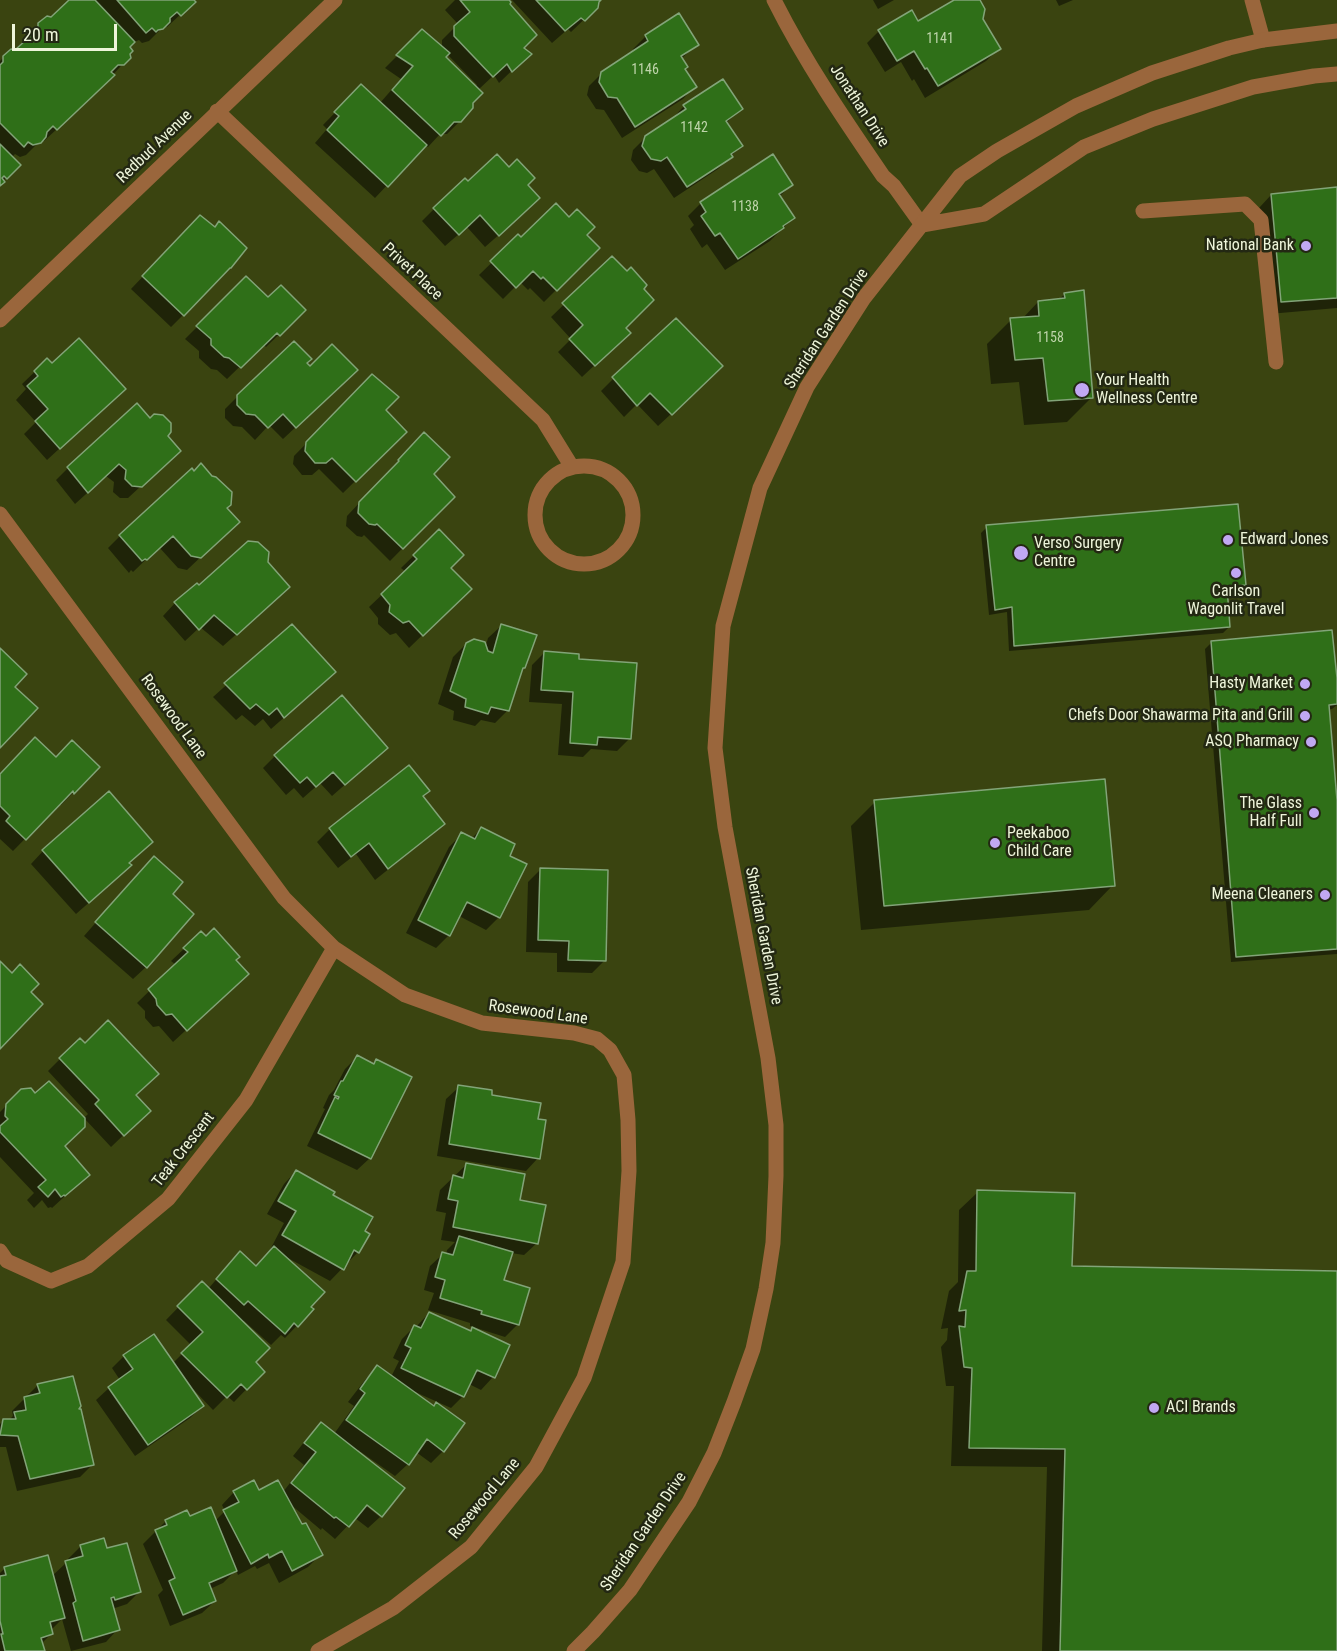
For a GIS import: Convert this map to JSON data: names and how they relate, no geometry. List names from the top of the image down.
{
  "streets": {
    "street": [
      "Jonathan Drive",
      "Redbud Avenue",
      "Privet Place",
      "Sheridan Garden Drive",
      "Rosewood Lane",
      "Teak Crescent"
    ]
  },
  "crossings": [
    ["Jonathan Drive", "Sheridan Garden Drive"],
    ["Redbud Avenue", "Privet Place"],
    ["Rosewood Lane", "Teak Crescent"]
  ],
  "places": [
    "National Bank",
    "Your Health Wellness Centre",
    "Edward Jones",
    "Verso Surgery Centre",
    "Carlson Wagonlit Travel",
    "Hasty Market",
    "Chefs Door Shawarma Pita and Grill",
    "ASQ Pharmacy",
    "The Glass Half Full",
    "Peekaboo Child Care",
    "Meena Cleaners",
    "ACI Brands"
  ],
  "house_numbers": [
    "1141",
    "1146",
    "1142",
    "1138",
    "1158"
  ],
  "scale_bar": "20 m"
}
